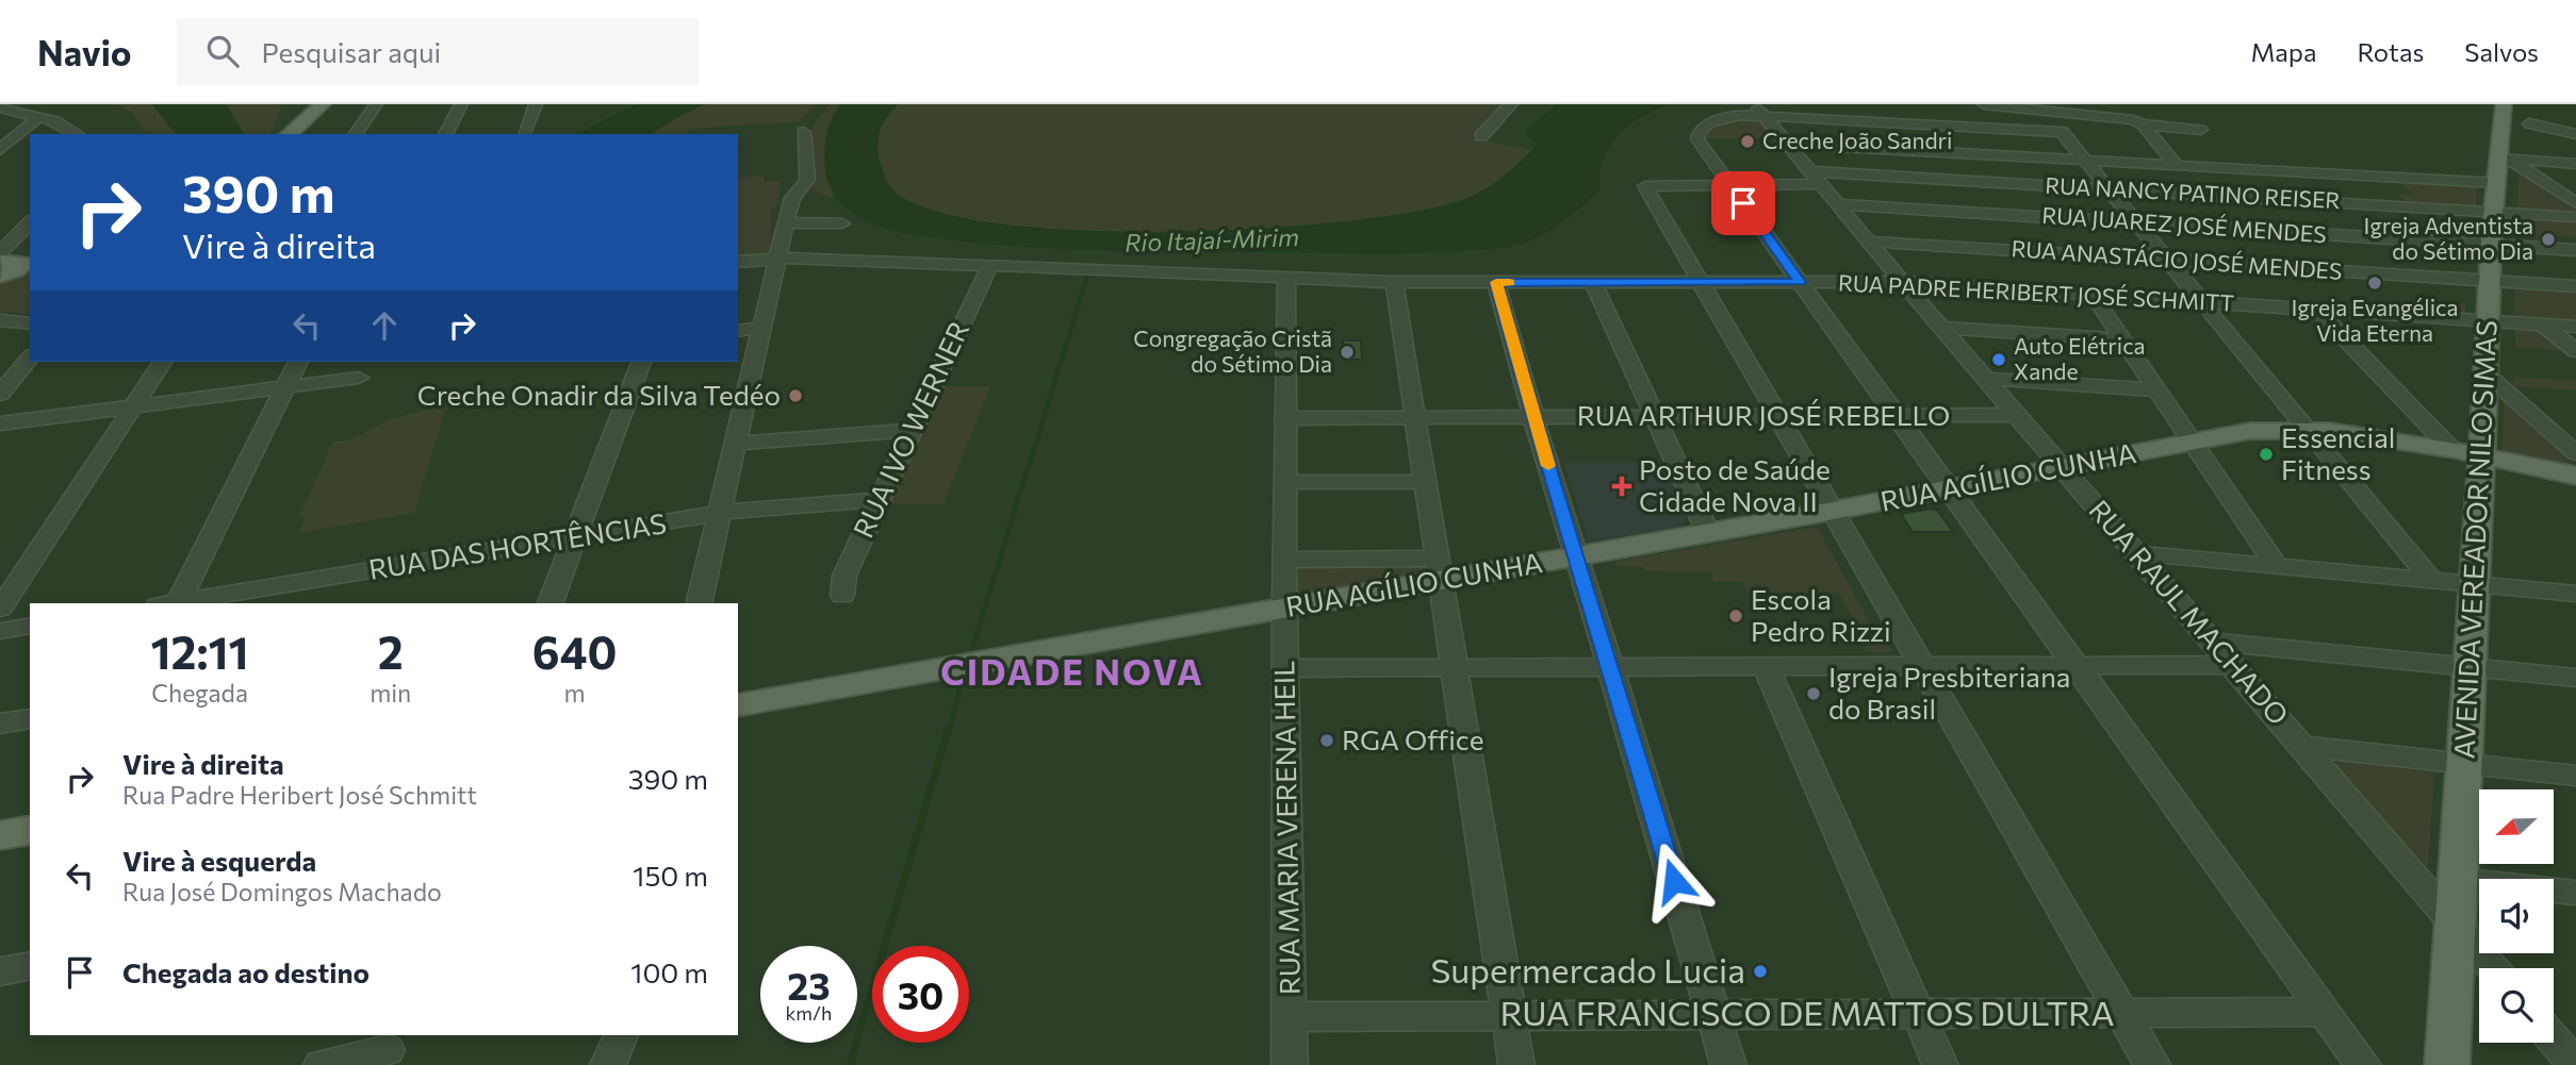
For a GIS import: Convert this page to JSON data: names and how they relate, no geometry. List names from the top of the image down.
{
  "streets": {
    "main road": ["RUA AGÍLIO CUNHA", "AVENIDA VEREADOR NILO SIMAS"],
    "street": [
      "RUA NANCY PATINO REISER",
      "RUA JUAREZ JOSÉ MENDES",
      "RUA ANASTÁCIO JOSÉ MENDES",
      "RUA PADRE HERIBERT JOSÉ SCHMITT",
      "RUA ARTHUR JOSÉ REBELLO",
      "RUA IVO WERNER",
      "RUA DAS HORTÊNCIAS",
      "RUA RAUL MACHADO",
      "RUA MARIA VERENA HEIL",
      "RUA FRANCISCO DE MATTOS DULTRA"
    ]
  },
  "crossings": [
    ["RUA NANCY PATINO REISER", "AVENIDA VEREADOR NILO SIMAS"],
    ["RUA NANCY PATINO REISER", "RUA RAUL MACHADO"],
    ["RUA JUAREZ JOSÉ MENDES", "AVENIDA VEREADOR NILO SIMAS"],
    ["RUA JUAREZ JOSÉ MENDES", "RUA RAUL MACHADO"],
    ["RUA ANASTÁCIO JOSÉ MENDES", "AVENIDA VEREADOR NILO SIMAS"],
    ["RUA ANASTÁCIO JOSÉ MENDES", "RUA RAUL MACHADO"],
    ["RUA PADRE HERIBERT JOSÉ SCHMITT", "RUA IVO WERNER"],
    ["RUA PADRE HERIBERT JOSÉ SCHMITT", "AVENIDA VEREADOR NILO SIMAS"],
    ["RUA PADRE HERIBERT JOSÉ SCHMITT", "RUA RAUL MACHADO"],
    ["RUA PADRE HERIBERT JOSÉ SCHMITT", "RUA MARIA VERENA HEIL"],
    ["RUA ARTHUR JOSÉ REBELLO", "RUA RAUL MACHADO"],
    ["RUA ARTHUR JOSÉ REBELLO", "RUA MARIA VERENA HEIL"],
    ["RUA IVO WERNER", "RUA DAS HORTÊNCIAS"],
    ["RUA AGÍLIO CUNHA", "AVENIDA VEREADOR NILO SIMAS"],
    ["RUA AGÍLIO CUNHA", "RUA RAUL MACHADO"],
    ["RUA AGÍLIO CUNHA", "RUA MARIA VERENA HEIL"],
    ["AVENIDA VEREADOR NILO SIMAS", "RUA RAUL MACHADO"],
    ["RUA MARIA VERENA HEIL", "RUA FRANCISCO DE MATTOS DULTRA"]
  ],
  "districts": ["CIDADE NOVA"],
  "water": ["Rio Itajaí-Mirim"],
  "places": {
    "other": [
      "Creche João Sandri",
      "Igreja Adventista do Sétimo Dia",
      "Igreja Evangélica Vida Eterna",
      "Congregação Cristã do Sétimo Dia",
      "Auto Elétrica Xande",
      "Creche Onadir da Silva Tedéo",
      "Essencial Fitness",
      "Escola Pedro Rizzi",
      "Igreja Presbiteriana do Brasil",
      "RGA Office",
      "Supermercado Lucia"
    ],
    "health": ["Posto de Saúde Cidade Nova II"]
  },
  "north": "left",
  "page": {
    "header": "Navio",
    "search": "Pesquisar aqui",
    "nav": ["Mapa", "Rotas", "Salvos"],
    "turn": ["390 m", "Vire à direita"],
    "eta": [
      "12:11",
      "Chegada",
      "2",
      "min",
      "640",
      "m"
    ],
    "list": [
      {
        "name": "Vire à direita",
        "note": "Rua Padre Heribert José Schmitt",
        "value": "390 m"
      },
      {
        "name": "Vire à esquerda",
        "note": "Rua José Domingos Machado",
        "value": "150 m"
      },
      {
        "name": "Chegada ao destino",
        "value": "100 m"
      }
    ],
    "speed": "23 km/h",
    "limit": "30"
  }
}
